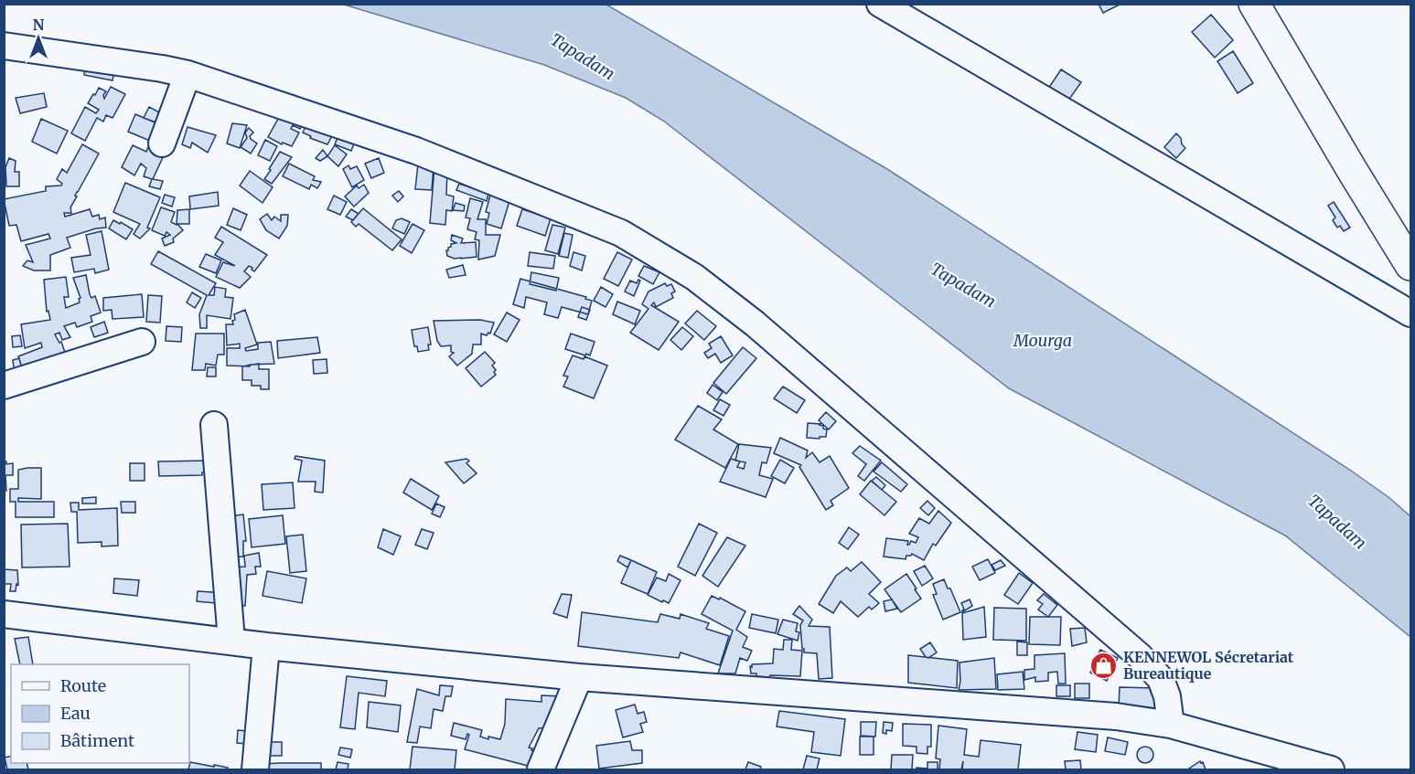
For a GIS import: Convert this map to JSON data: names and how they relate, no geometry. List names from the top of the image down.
{
  "water": ["Tapadam", "Mourga"],
  "places": {
    "shop": ["KENNEWOL Sécretariat Bureautique"]
  },
  "legend": ["Route", "Eau", "Bâtiment"],
  "north": "top"
}
